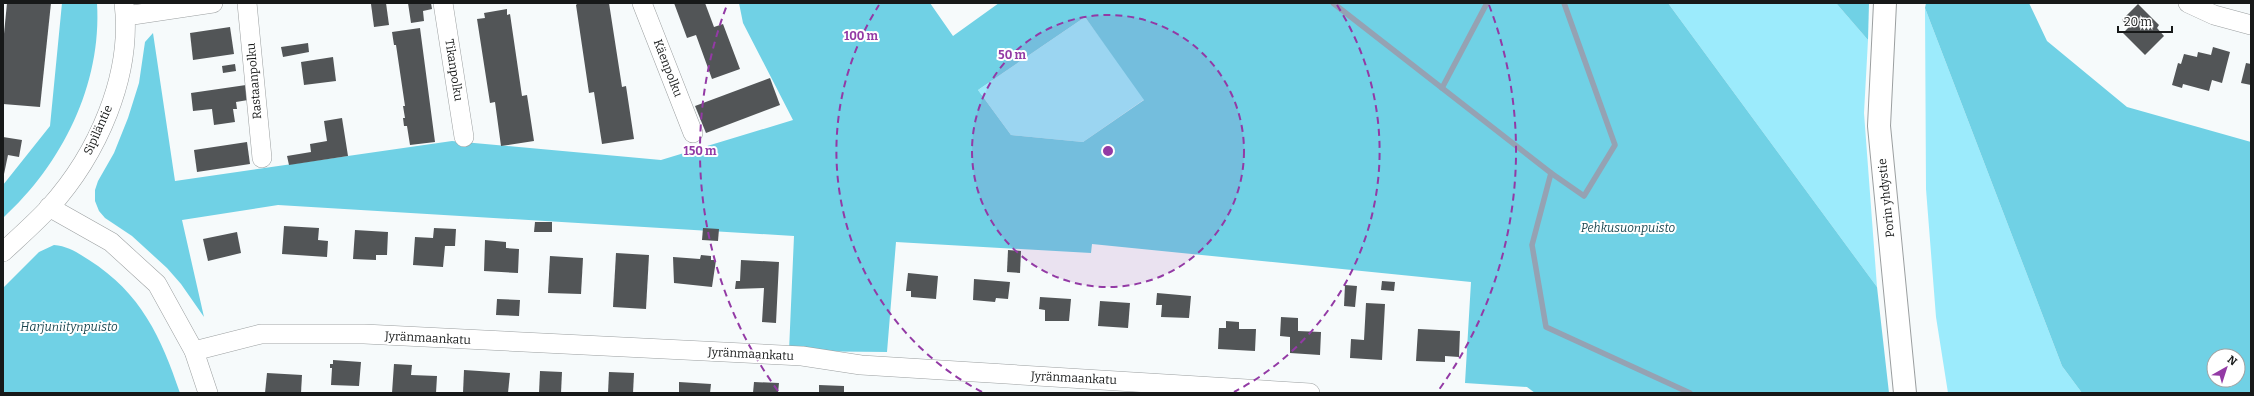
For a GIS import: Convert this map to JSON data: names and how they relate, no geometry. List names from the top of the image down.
{
  "streets": {
    "main road": ["Porin yhdystie"],
    "street": [
      "Käenpolku",
      "Tikanpolku",
      "Rastaanpolku",
      "Sipiläntie",
      "Jyränmaankatu"
    ]
  },
  "parks": ["Pehkusuonpuisto", "Harjuniitynpuisto"],
  "scale_bar": "20 m",
  "north": "top right",
  "rings": ["100 m", "50 m", "150 m"]
}
